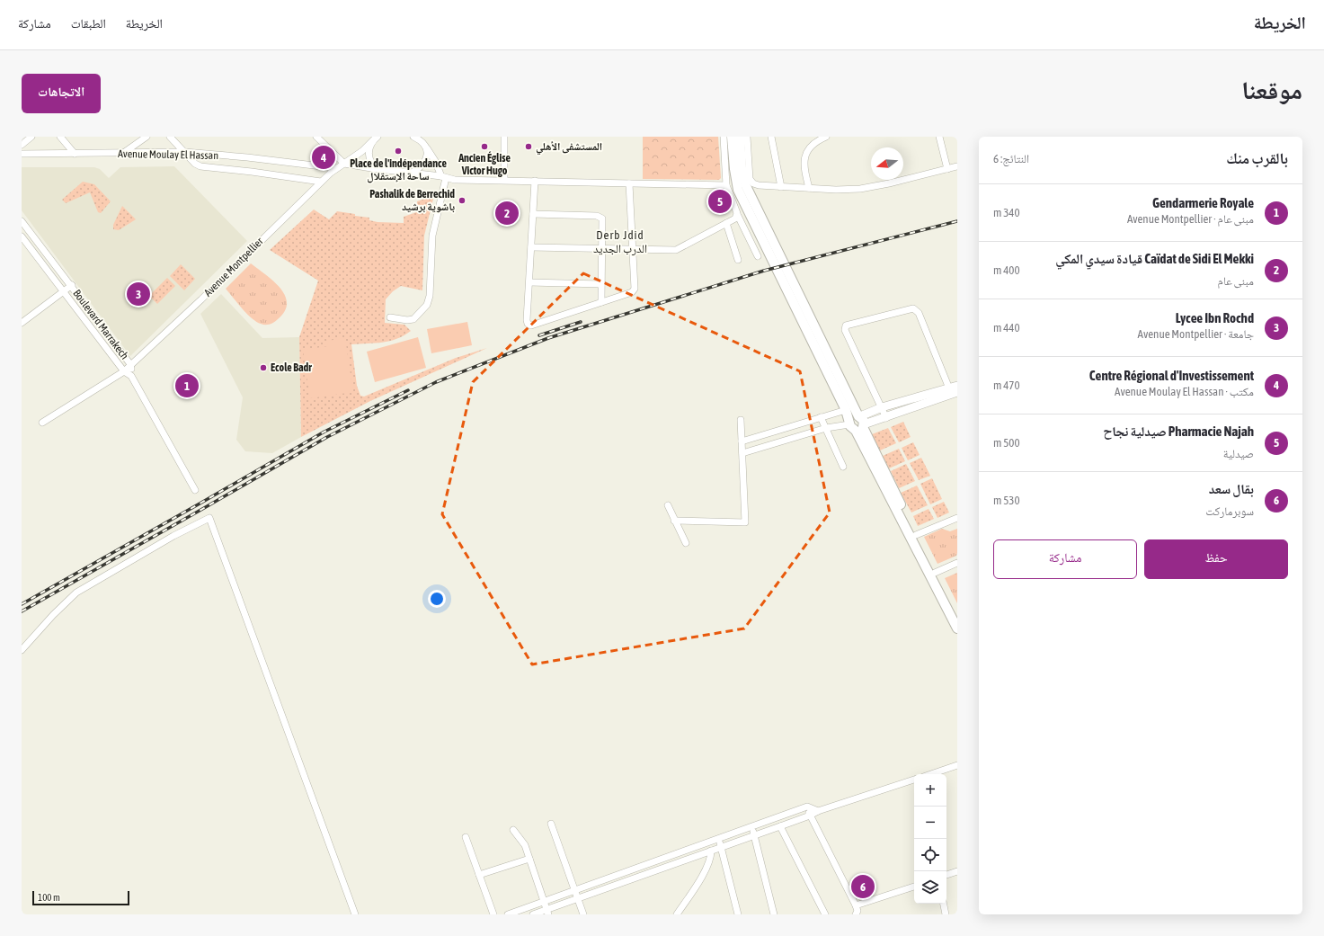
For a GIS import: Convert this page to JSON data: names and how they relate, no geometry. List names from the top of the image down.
{
  "streets": {
    "street": ["Avenue Moulay El Hassan", "Avenue Montpellier", "Boulevard Marrakech"]
  },
  "crossings": [
    ["Avenue Moulay El Hassan", "Avenue Montpellier"],
    ["Avenue Montpellier", "Boulevard Marrakech"]
  ],
  "districts": ["Derb Jdid الدرب الجديد"],
  "places": [
    "Ancien Église Victor Hugo",
    "المستشفى الأهلي",
    "Place de l'indépendance ساحة الإستقلال",
    "Pashalik de Berrechid باشوية برشيد",
    "Ecole Badr"
  ],
  "scale_bar": "100 m",
  "north": "left",
  "page": {
    "header": "الخريطة",
    "nav": ["الخريطة", "الطبقات", "مشاركة"],
    "title": "موقعنا",
    "buttons": [
      "الاتجاهات",
      ["حفظ", "مشاركة"]
    ],
    "heading": ["بالقرب منك", "النتائج: 6"],
    "pins": [
      "4",
      "5",
      "2",
      "3",
      "1",
      "6"
    ],
    "list": [
      {
        "mark": "1",
        "name": "Gendarmerie Royale",
        "note": "مبنى عام · Avenue Montpellier",
        "value": "340 m"
      },
      {
        "mark": "2",
        "name": "Caïdat de Sidi El Mekki قيادة سيدي المكي",
        "note": "مبنى عام",
        "value": "400 m"
      },
      {
        "mark": "3",
        "name": "Lycee Ibn Rochd",
        "note": "جامعة · Avenue Montpellier",
        "value": "440 m"
      },
      {
        "mark": "4",
        "name": "Centre Régional d'Investissement",
        "note": "مكتب · Avenue Moulay El Hassan",
        "value": "470 m"
      },
      {
        "mark": "5",
        "name": "Pharmacie Najah صيدلية نجاح",
        "note": "صيدلية",
        "value": "500 m"
      },
      {
        "mark": "6",
        "name": "بقال سعد",
        "note": "سوبرماركت",
        "value": "530 m"
      }
    ],
    "map_buttons": ["+", "−"],
    "scale": "100 m"
  }
}
